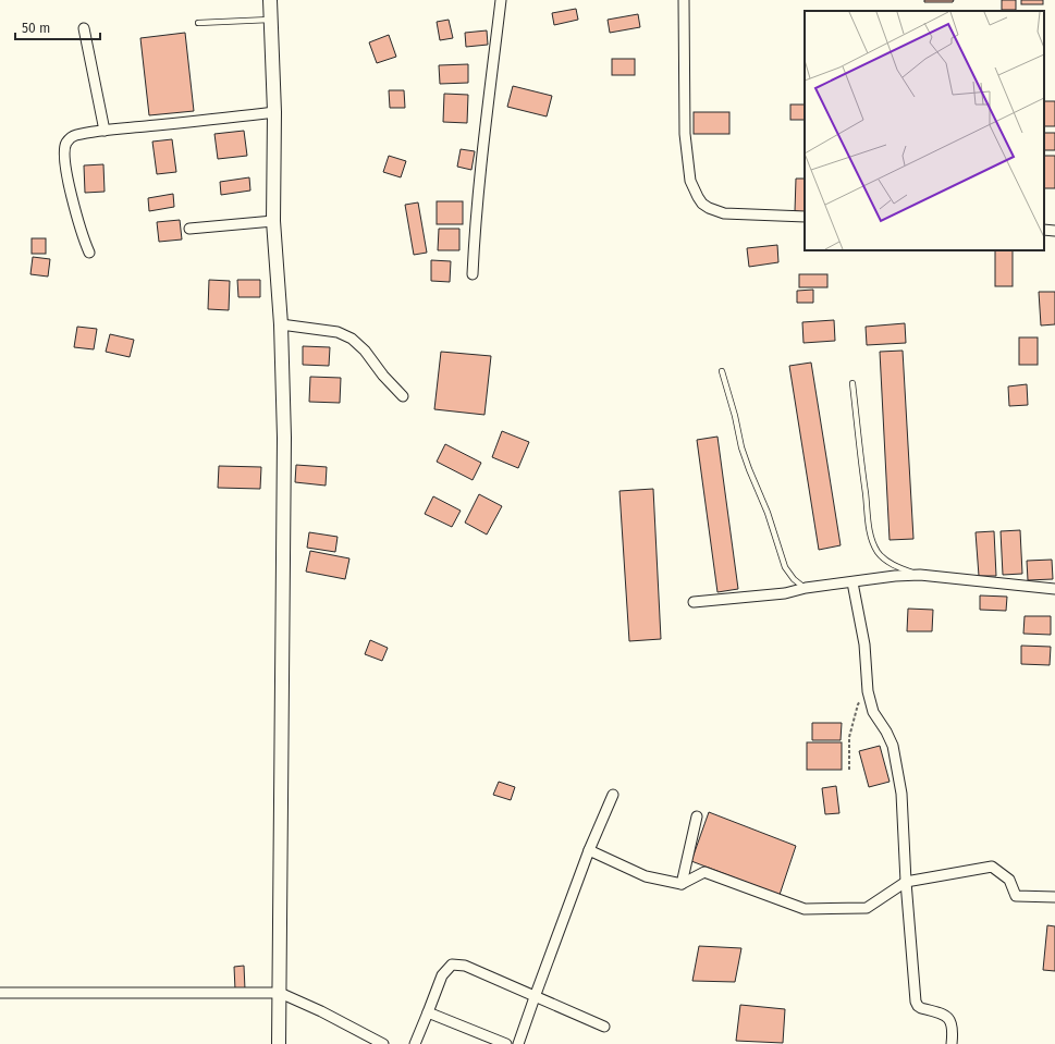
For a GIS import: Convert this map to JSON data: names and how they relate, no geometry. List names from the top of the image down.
{
  "scale_bar": "50 m"
}
